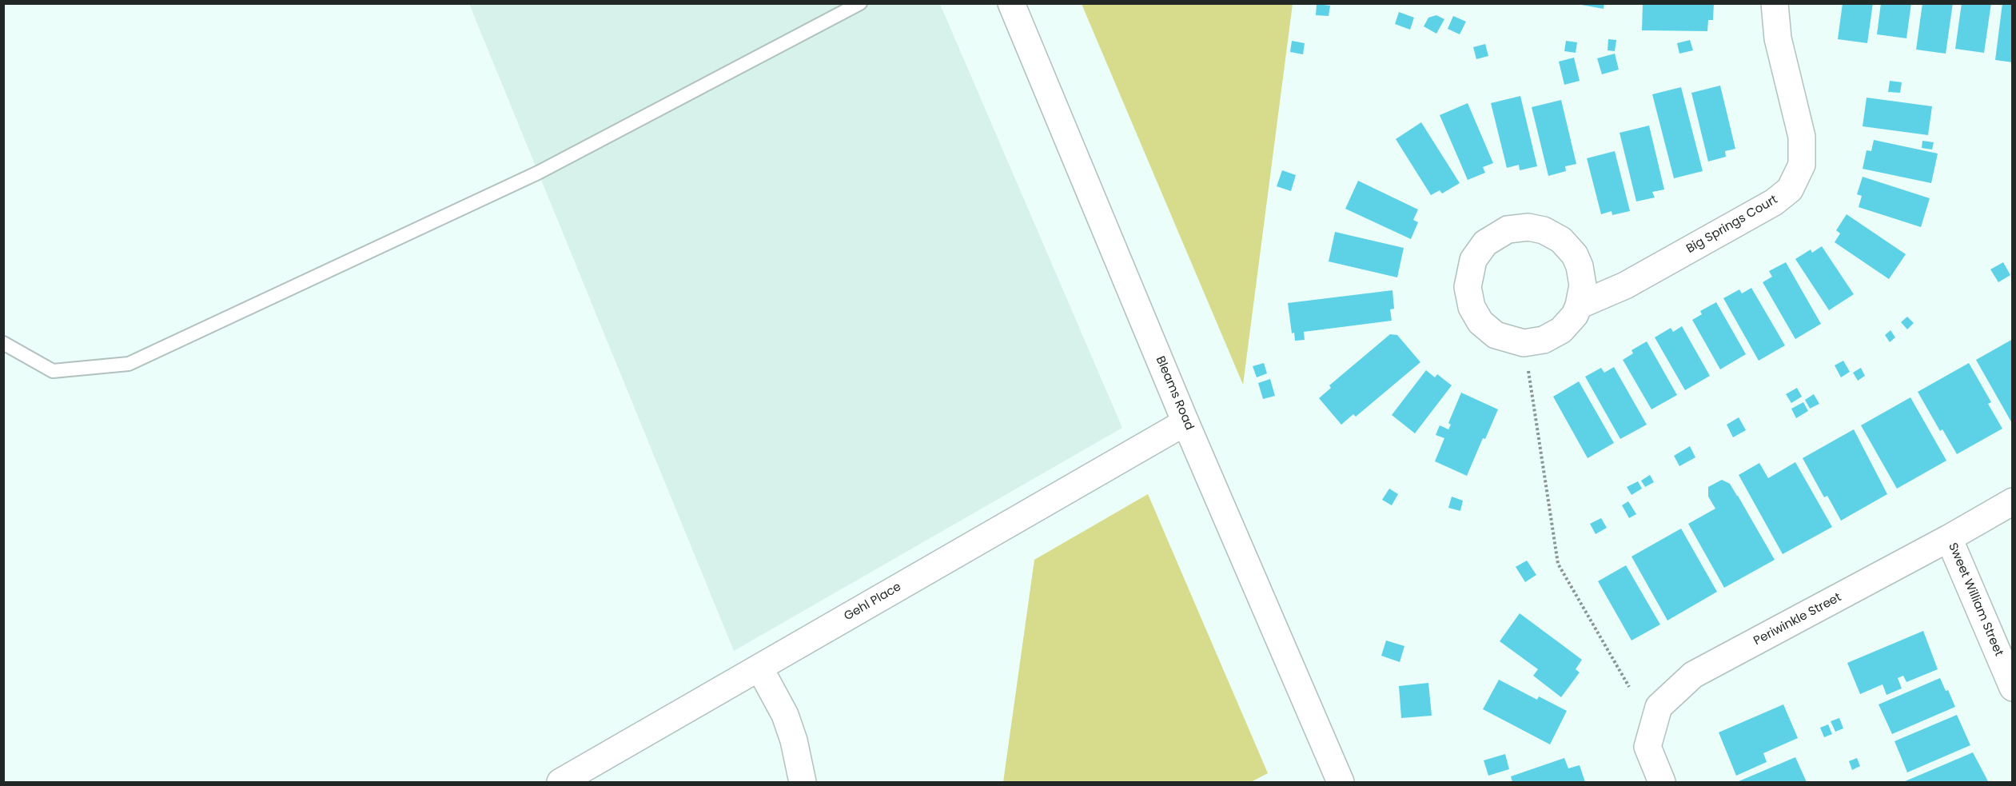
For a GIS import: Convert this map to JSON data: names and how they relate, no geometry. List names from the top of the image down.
{
  "streets": {
    "street": [
      "Big Springs Court",
      "Bleams Road",
      "Sweet William Street",
      "Gehl Place",
      "Periwinkle Street"
    ]
  },
  "crossings": [
    ["Bleams Road", "Gehl Place"],
    ["Sweet William Street", "Periwinkle Street"]
  ]
}
